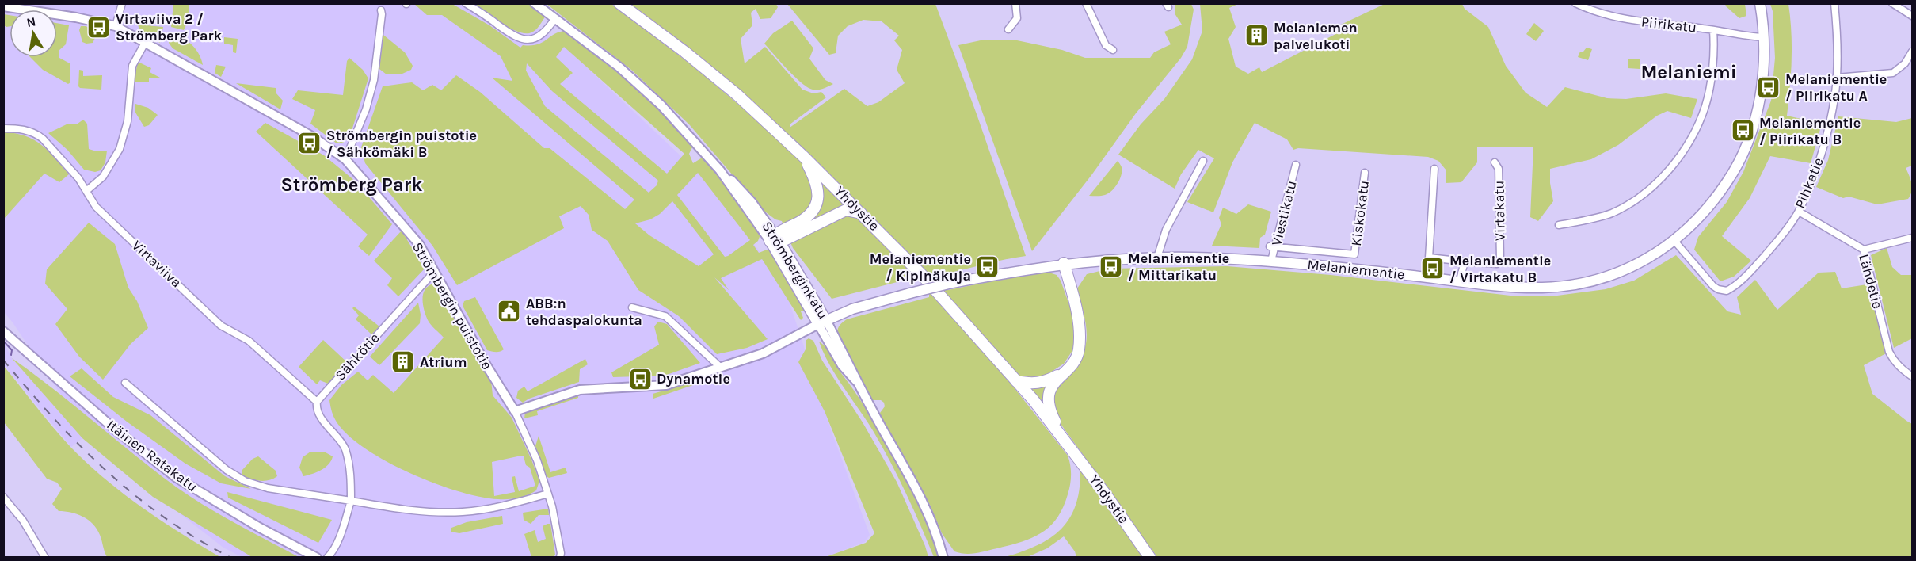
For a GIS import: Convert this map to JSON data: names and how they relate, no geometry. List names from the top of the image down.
{
  "streets": {
    "highway": ["Yhdystie"],
    "main road": ["Melaniementie", "Strömberginkatu"],
    "street": [
      "Piirikatu",
      "Pihkatie",
      "Virtakatu",
      "Viestikatu",
      "Kiskokatu",
      "Virtaviiva",
      "Lähdetie",
      "Strömbergin puistotie",
      "Sähkötie",
      "Itäinen Ratakatu"
    ]
  },
  "crossings": [
    ["Piirikatu", "Melaniementie"],
    ["Pihkatie", "Melaniementie"],
    ["Pihkatie", "Lähdetie"],
    ["Viestikatu", "Kiskokatu"],
    ["Viestikatu", "Melaniementie"],
    ["Virtaviiva", "Sähkötie"],
    ["Melaniementie", "Strömberginkatu"],
    ["Strömbergin puistotie", "Sähkötie"]
  ],
  "districts": ["Melaniemi", "Strömberg Park"],
  "places": {
    "bus stop": [
      "Virtaviiva 2 / Strömberg Park",
      "Melaniementie / Piirikatu A",
      "Melaniementie / Piirikatu B",
      "Strömbergin puistotie / Sähkömäki B",
      "Melaniementie / Mittarikatu",
      "Melaniementie / Kipinäkuja",
      "Melaniementie / Virtakatu B",
      "Dynamotie"
    ],
    "building": ["Melaniemen palvelukoti", "Atrium"],
    "public building": ["ABB:n tehdaspalokunta"]
  },
  "north": "top"
}
